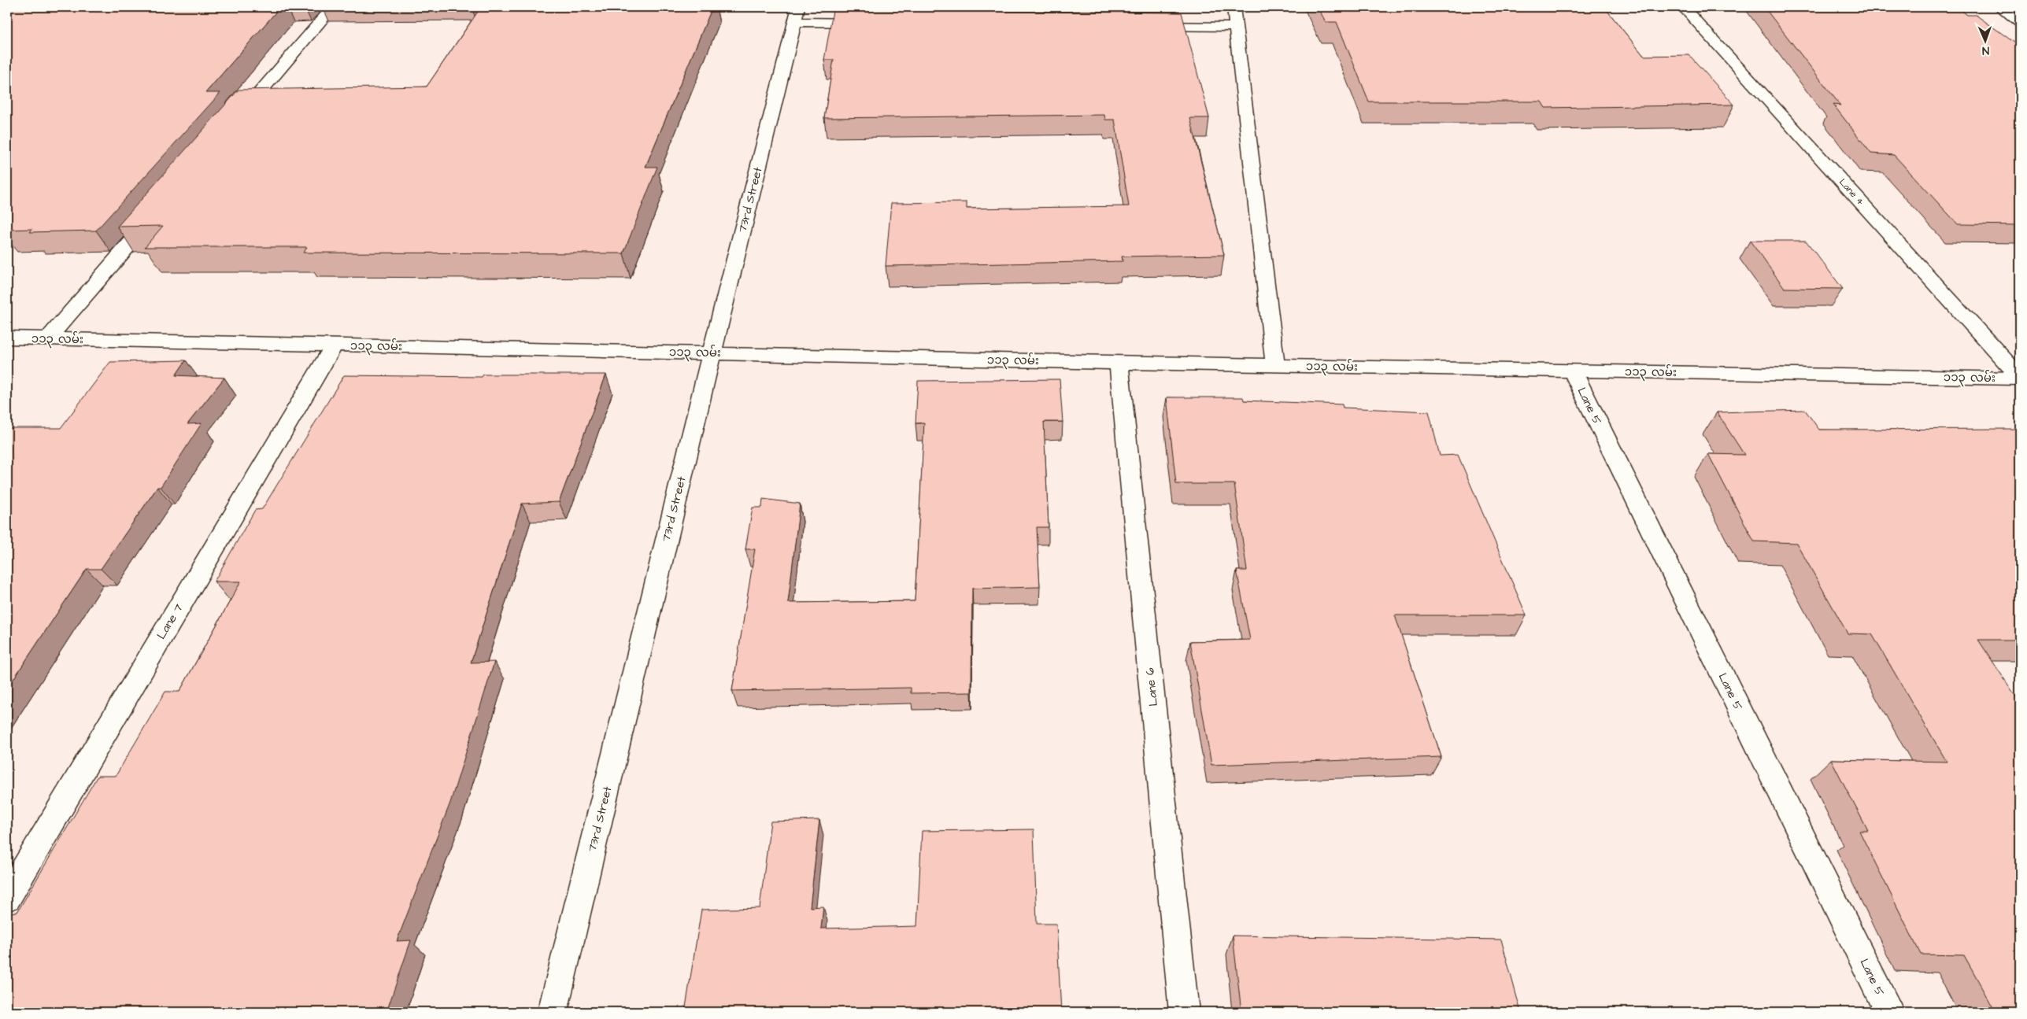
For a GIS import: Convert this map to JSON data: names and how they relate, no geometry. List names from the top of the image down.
{
  "streets": {
    "street": [
      "Lane 4",
      "73rd Street",
      "၁၁၃ လမ်း",
      "Lane 5",
      "Lane 7",
      "Lane 6"
    ]
  },
  "crossings": [
    ["Lane 4", "၁၁၃ လမ်း"],
    ["73rd Street", "၁၁၃ လမ်း"],
    ["၁၁၃ လမ်း", "Lane 5"],
    ["၁၁၃ လမ်း", "Lane 7"],
    ["၁၁၃ လမ်း", "Lane 6"]
  ],
  "north": "bottom"
}
